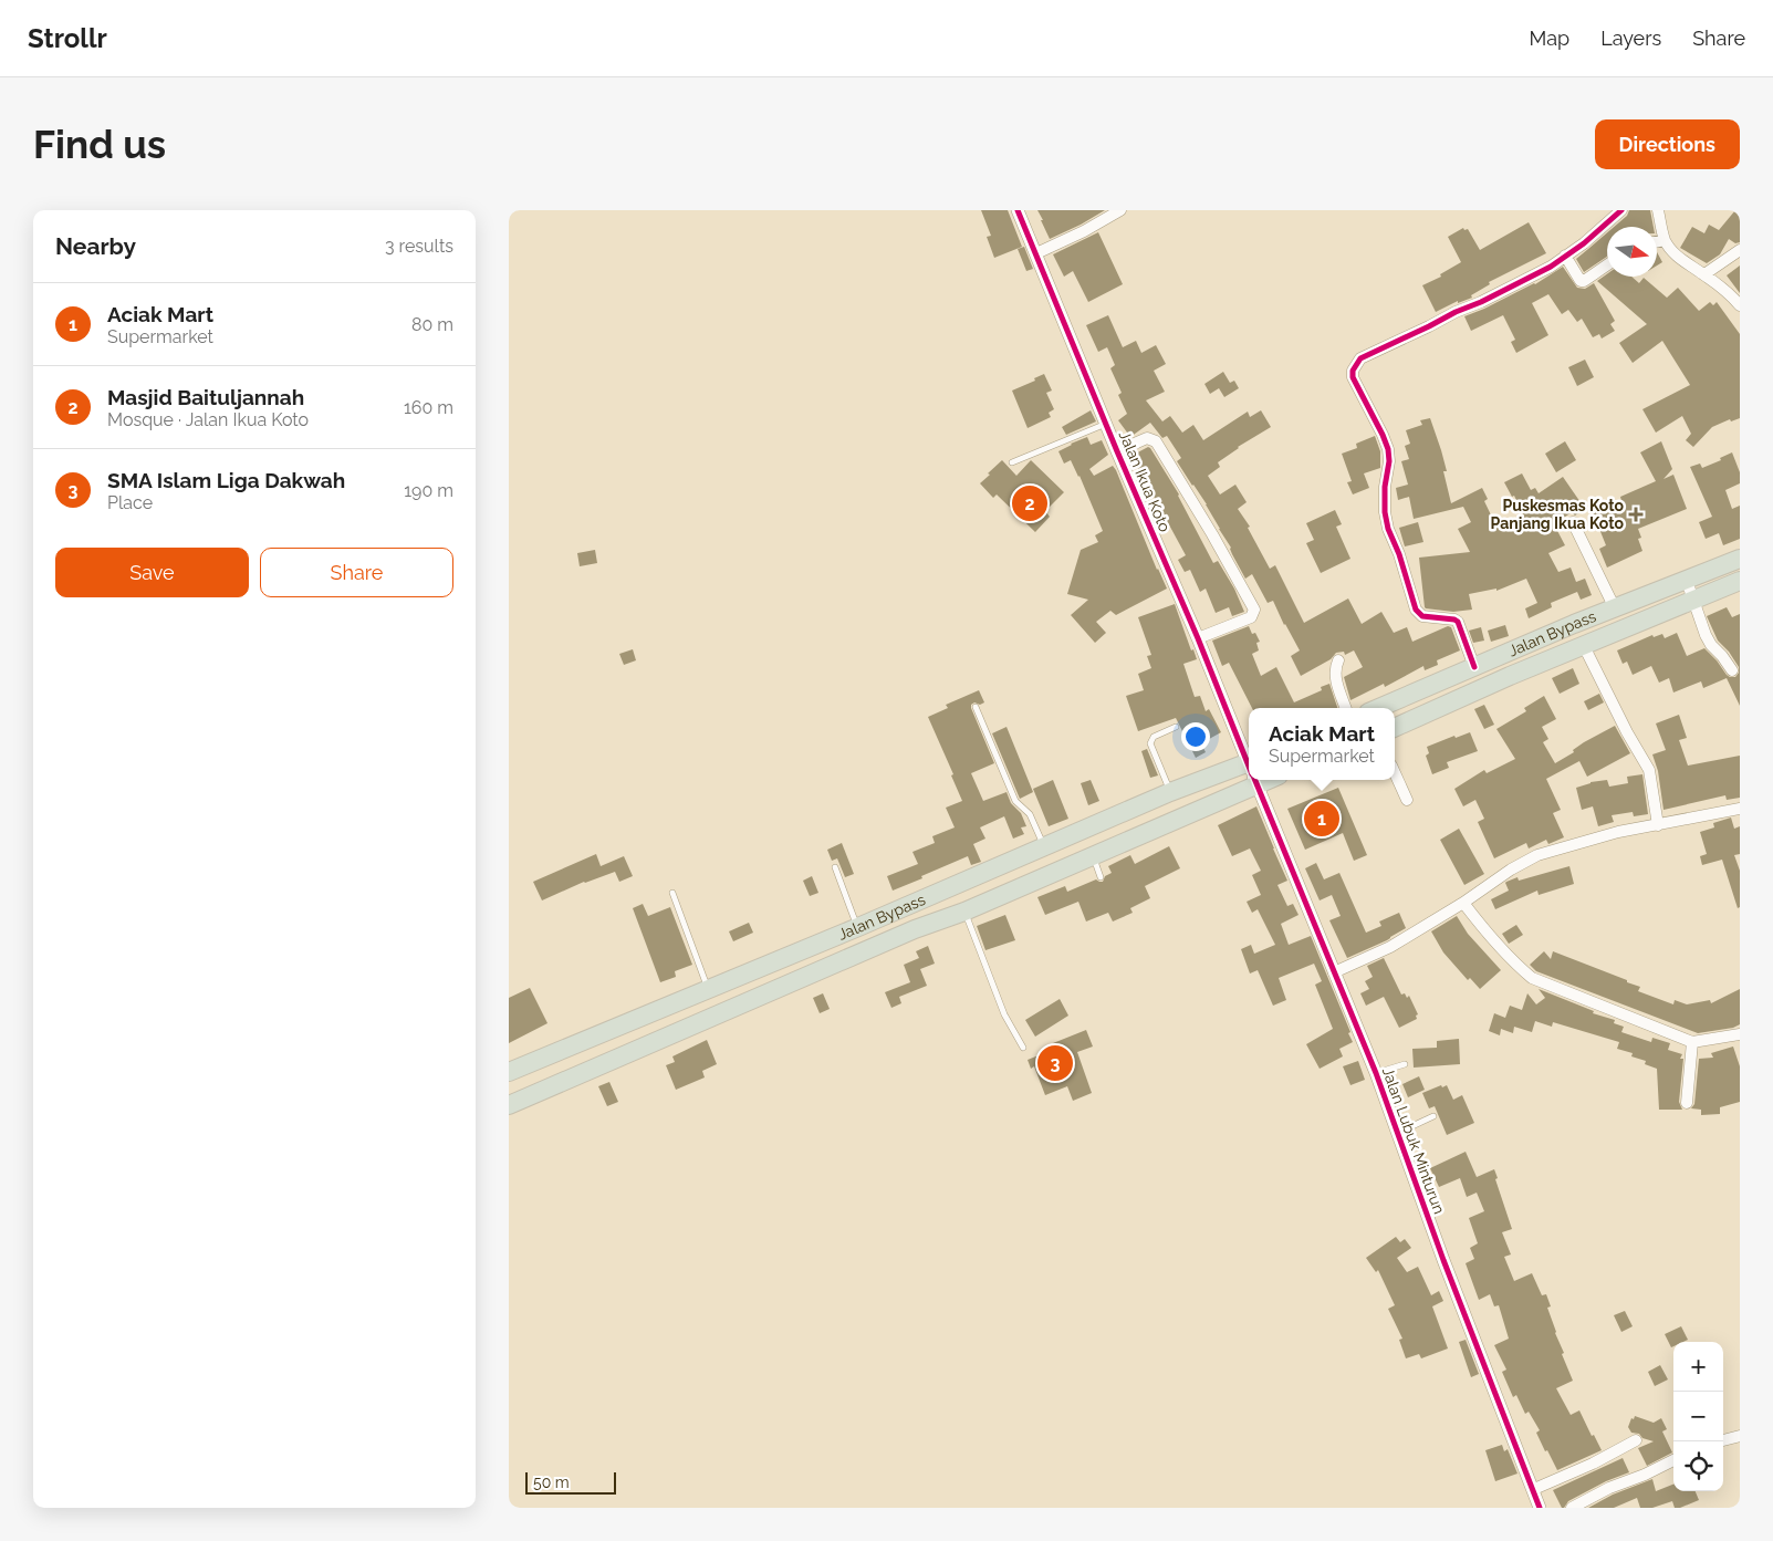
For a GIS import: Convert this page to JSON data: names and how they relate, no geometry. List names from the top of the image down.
{
  "streets": {
    "highway": ["Jalan Bypass"],
    "street": ["Jalan Ikua Koto", "Jalan Lubuk Minturun"]
  },
  "places": {
    "health": ["Puskesmas Koto Panjang Ikua Koto"]
  },
  "scale_bar": "50 m",
  "north": "right",
  "page": {
    "header": "Strollr",
    "nav": ["Map", "Layers", "Share"],
    "buttons": [
      "Directions",
      ["Save", "Share"]
    ],
    "title": "Find us",
    "heading": ["Nearby", "3 results"],
    "list": [
      {
        "mark": "1",
        "name": "Aciak Mart",
        "note": "Supermarket",
        "value": "80 m"
      },
      {
        "mark": "2",
        "name": "Masjid Baituljannah",
        "note": "Mosque · Jalan Ikua Koto",
        "value": "160 m"
      },
      {
        "mark": "3",
        "name": "SMA Islam Liga Dakwah",
        "note": "Place",
        "value": "190 m"
      }
    ],
    "pins": ["2", "1", "3"],
    "popup": ["Aciak Mart", "Supermarket"],
    "map_buttons": ["+", "−"],
    "scale": "50 m"
  }
}
